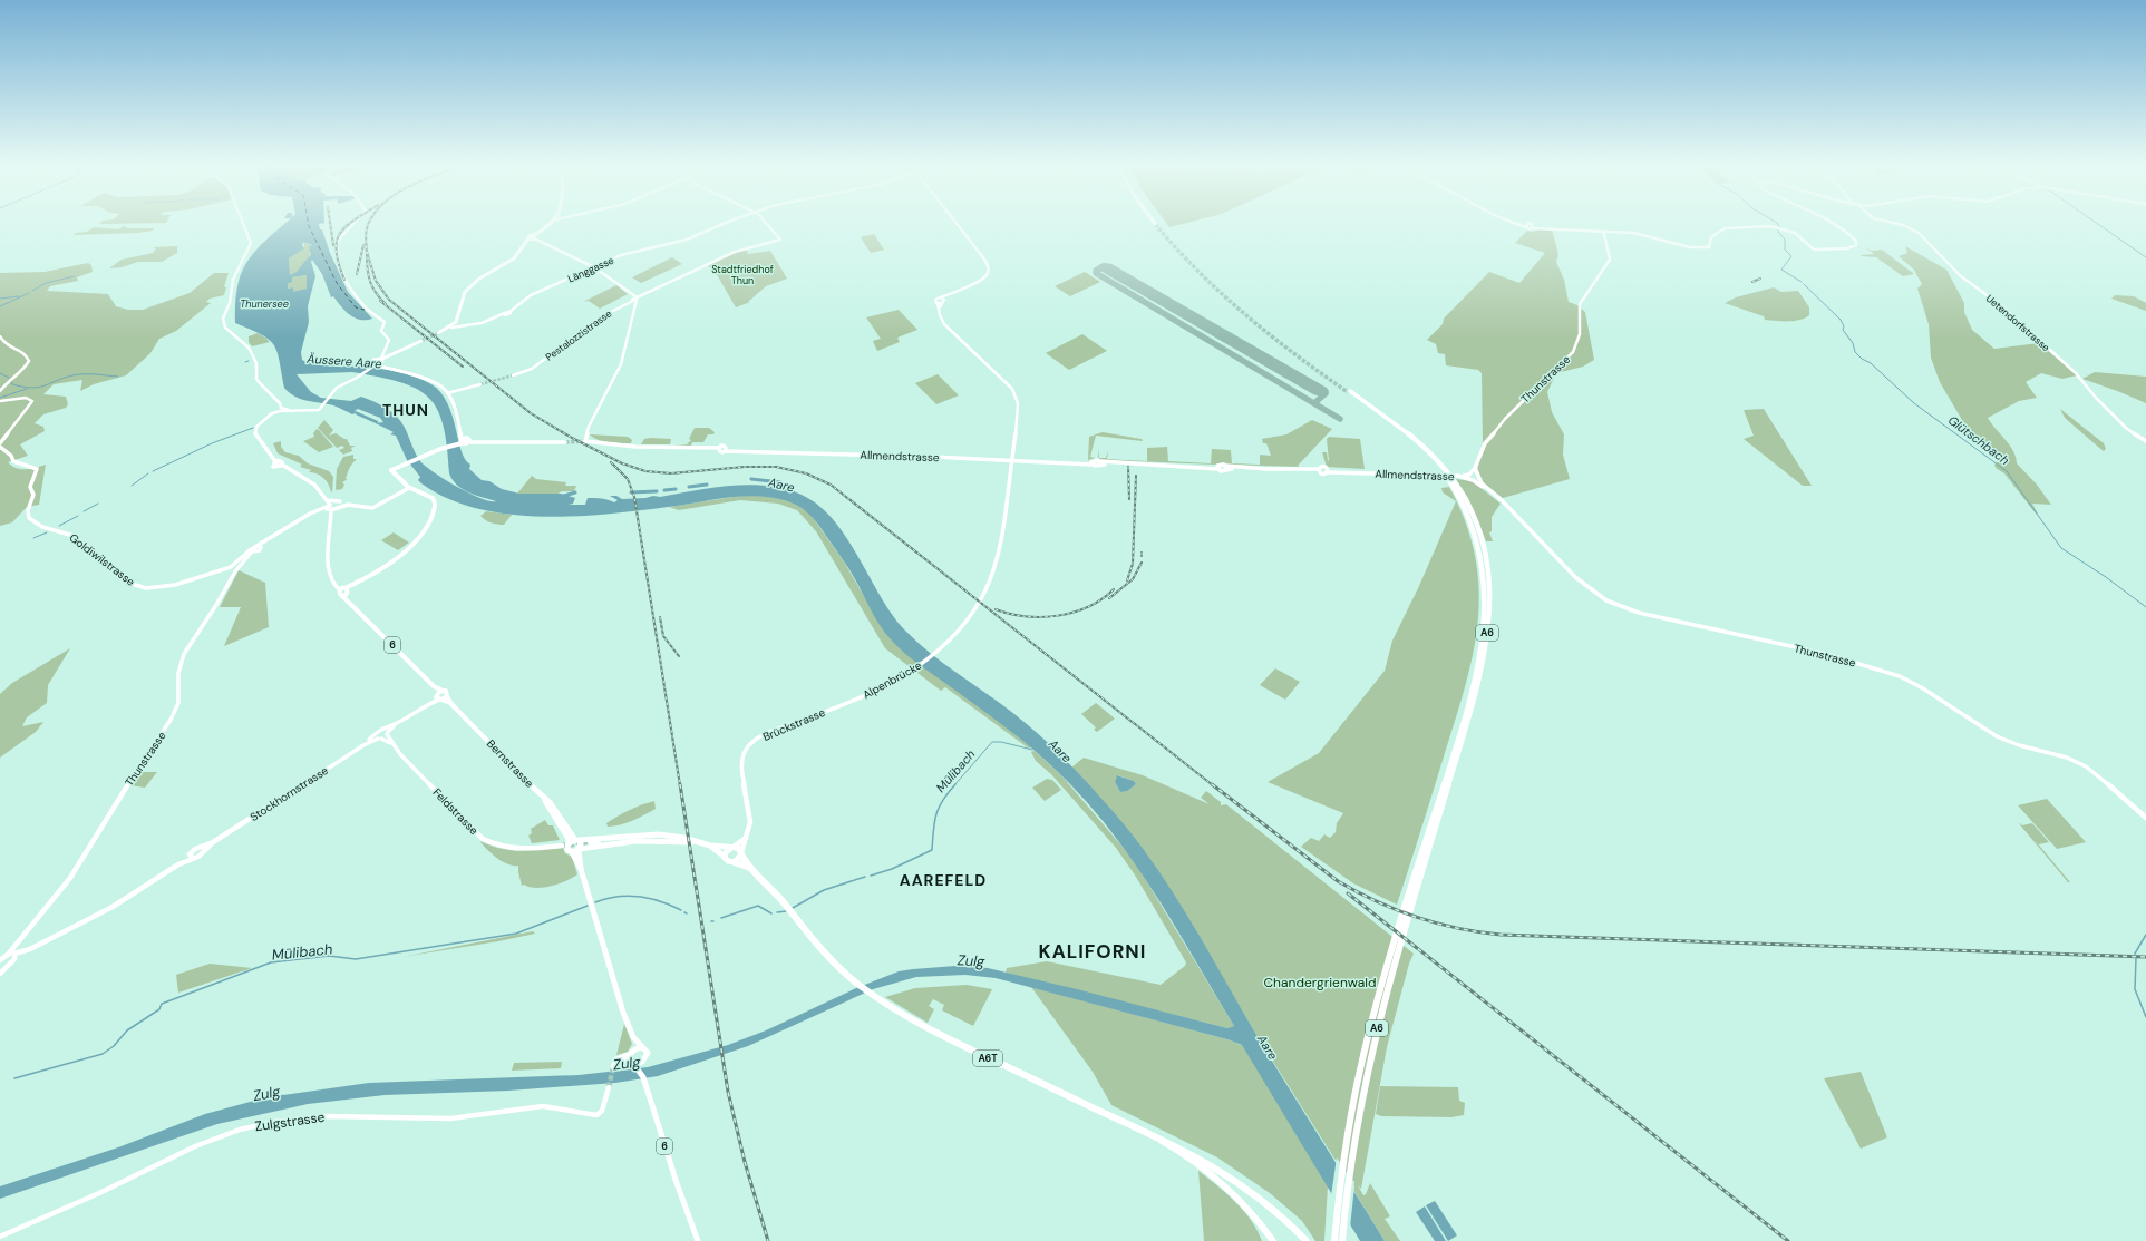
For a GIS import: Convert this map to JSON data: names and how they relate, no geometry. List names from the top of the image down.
{
  "streets": {
    "highway": ["A6", "A6T"],
    "main road": ["6", "Bernstrasse"],
    "street": [
      "Länggasse",
      "Uetendorfstrasse",
      "Pestalozzistrasse",
      "Thunstrasse",
      "Allmendstrasse",
      "Goldiwilstrasse",
      "Alpenbrücke",
      "Brückstrasse",
      "Stockhornstrasse",
      "Feldstrasse",
      "Zulgstrasse"
    ]
  },
  "crossings": [
    ["Pestalozzistrasse", "Allmendstrasse"],
    ["Thunstrasse", "Allmendstrasse"],
    ["Thunstrasse", "Goldiwilstrasse"],
    ["Allmendstrasse", "Alpenbrücke"],
    ["6", "Bernstrasse"],
    ["Alpenbrücke", "Brückstrasse"],
    ["Brückstrasse", "A6T"],
    ["Stockhornstrasse", "Feldstrasse"]
  ],
  "districts": ["THUN", "AAREFELD", "KALIFORNI"],
  "water": [
    "Thunersee",
    "Äussere Aare",
    "Glütschbach",
    "Aare",
    "Mülibach",
    "Zulg"
  ],
  "parks": ["Stadtfriedhof Thun", "Chandergrienwald"]
}
